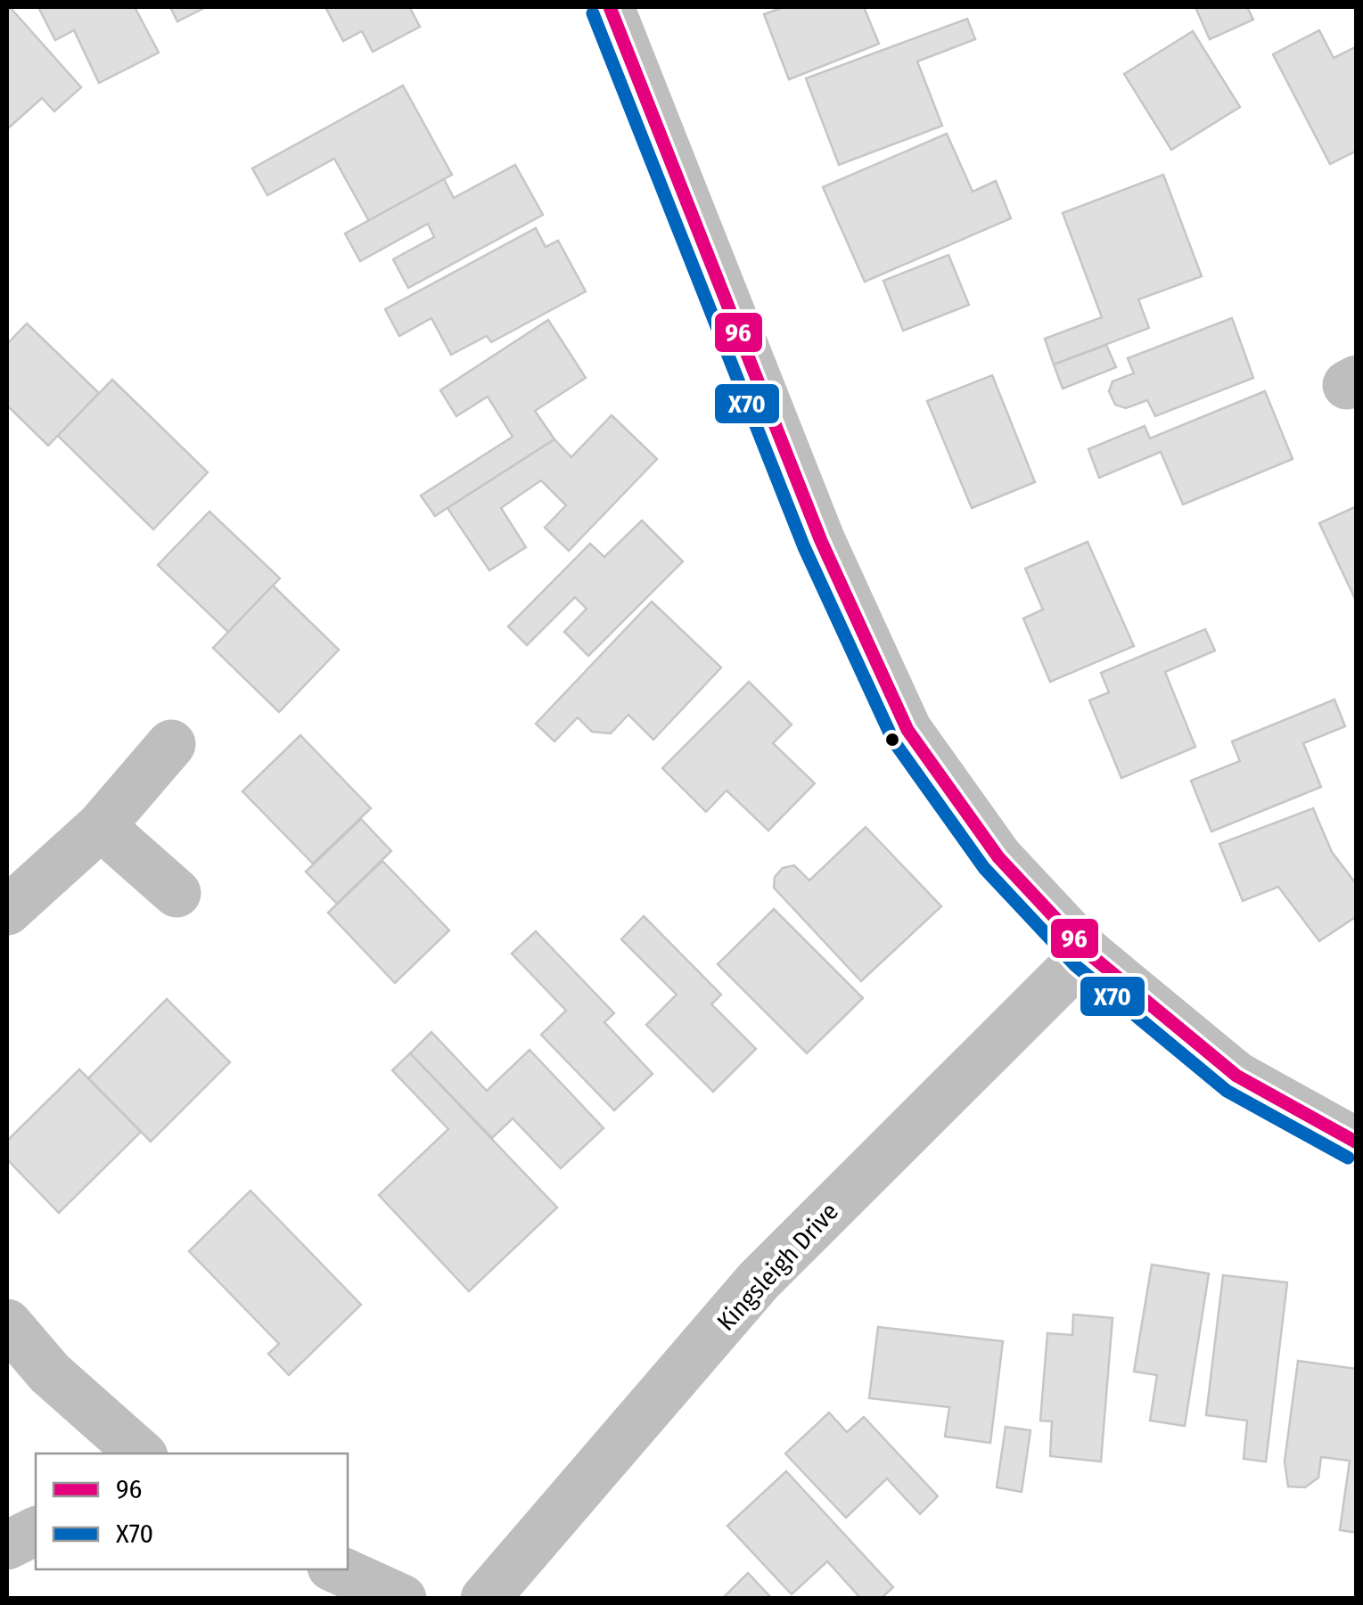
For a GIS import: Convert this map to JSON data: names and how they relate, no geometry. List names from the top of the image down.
{
  "streets": {
    "street": ["Kingsleigh Drive"]
  },
  "lines": ["transit line 96", "transit line X70"],
  "legend": ["96", "X70"]
}
